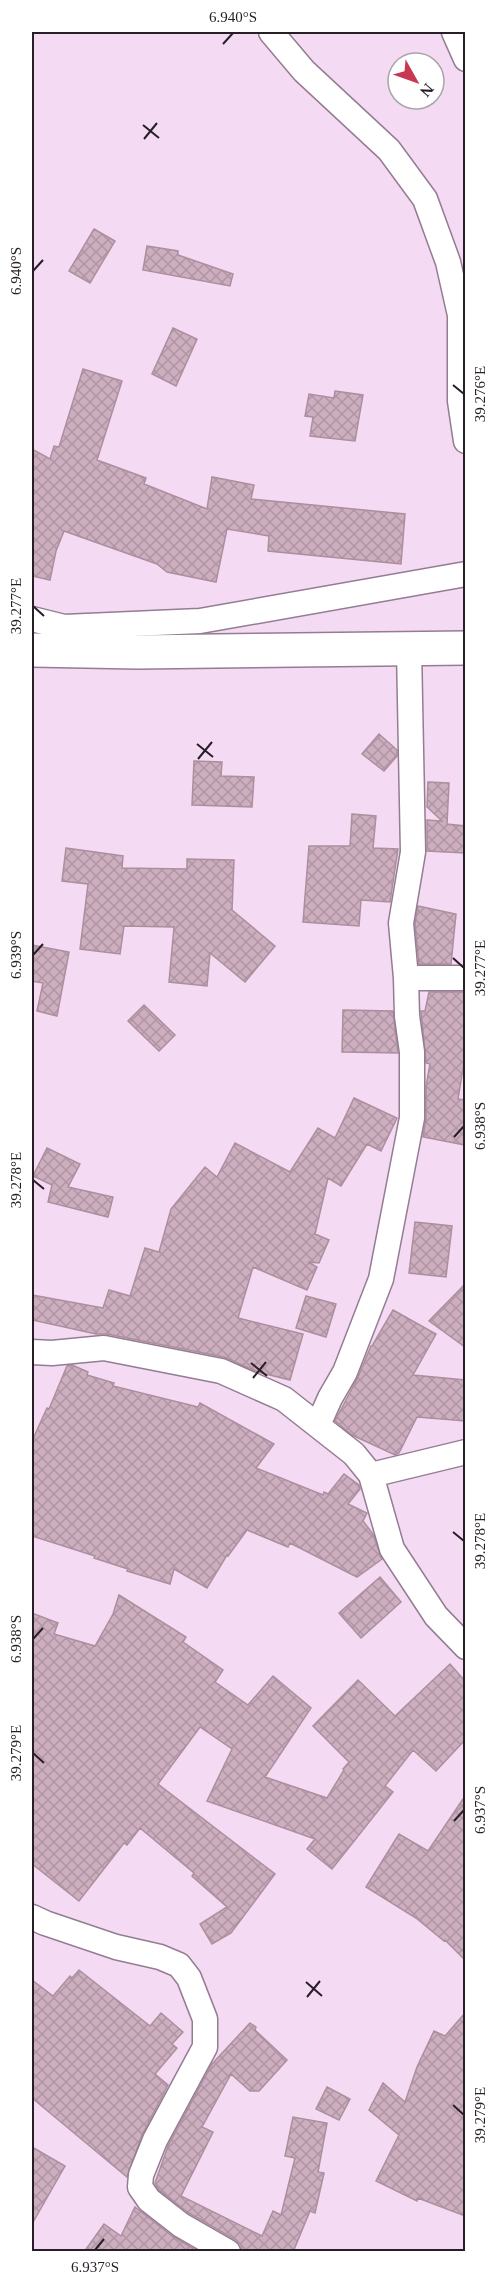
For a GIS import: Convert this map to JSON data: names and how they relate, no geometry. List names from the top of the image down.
{
  "north": "bottom right",
  "coordinates": [
    "6.940°S",
    "39.276°E",
    "39.277°E",
    "6.939°S",
    "6.938°S",
    "39.278°E",
    "39.279°E",
    "6.937°S"
  ]
}
